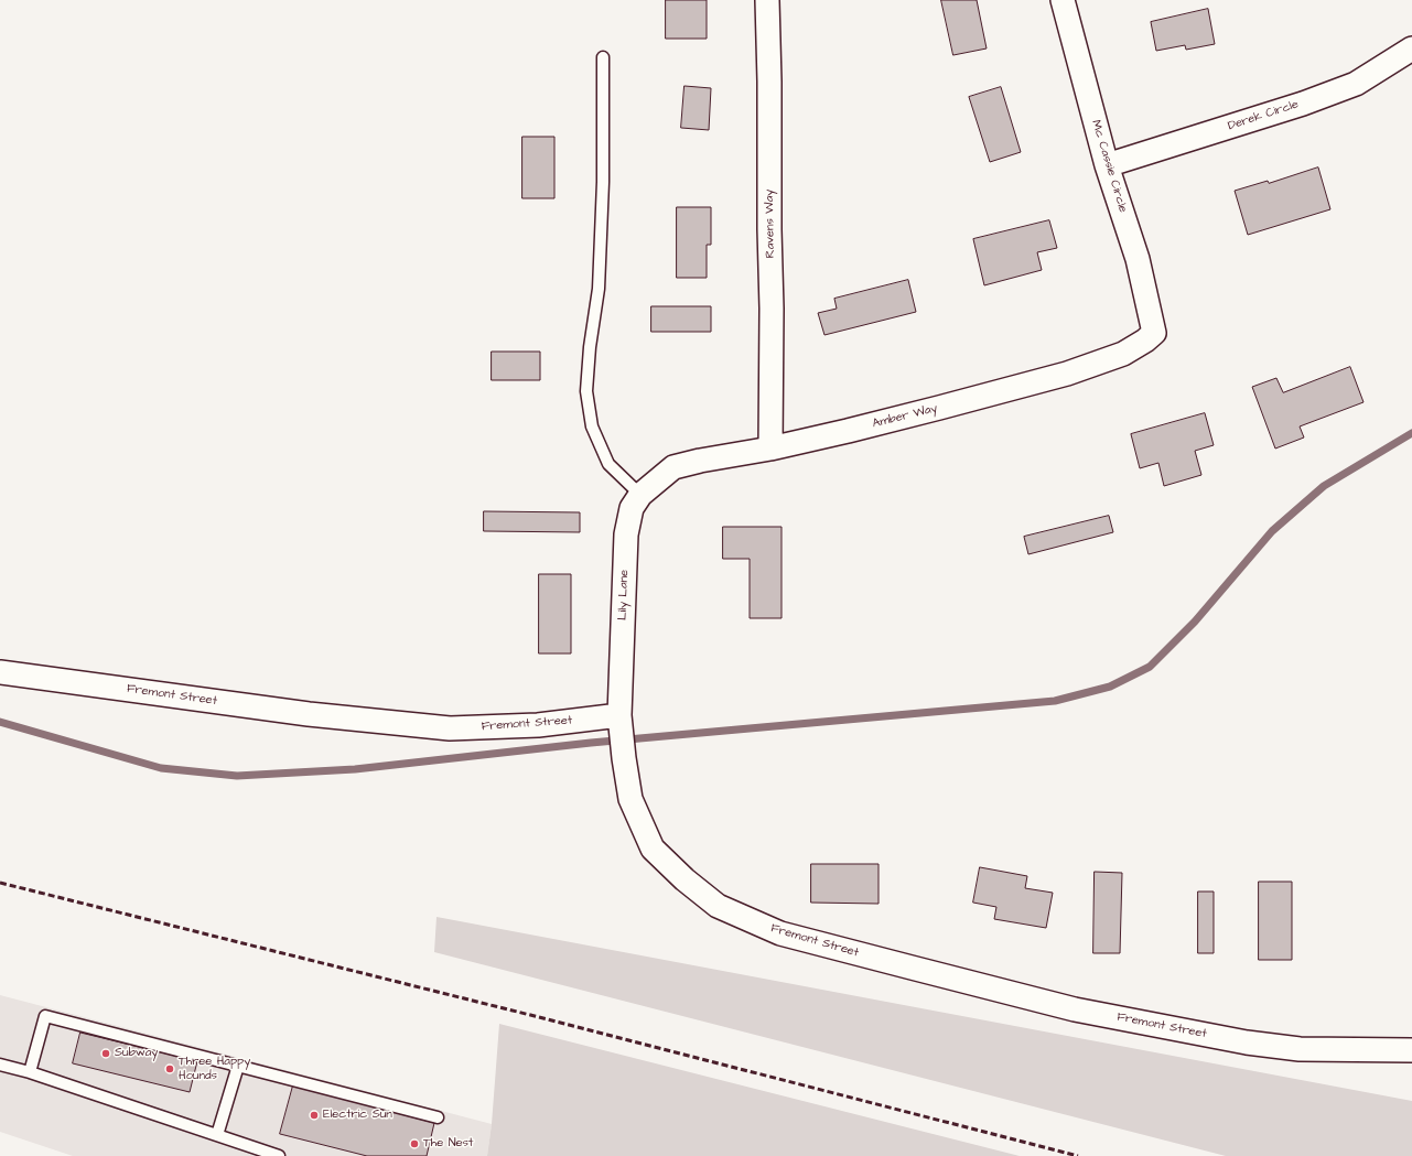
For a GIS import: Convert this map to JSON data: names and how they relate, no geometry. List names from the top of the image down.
{
  "streets": {
    "street": [
      "Derek Circle",
      "Mc Cassie Circle",
      "Ravens Way",
      "Amber Way",
      "Lily Lane",
      "Fremont Street"
    ]
  },
  "crossings": [
    ["Derek Circle", "Mc Cassie Circle"],
    ["Mc Cassie Circle", "Amber Way"],
    ["Ravens Way", "Amber Way"],
    ["Amber Way", "Lily Lane"],
    ["Lily Lane", "Fremont Street"]
  ],
  "places": [
    "Subway",
    "Three Happy Hounds",
    "Electric Sun",
    "The Nest"
  ]
}
